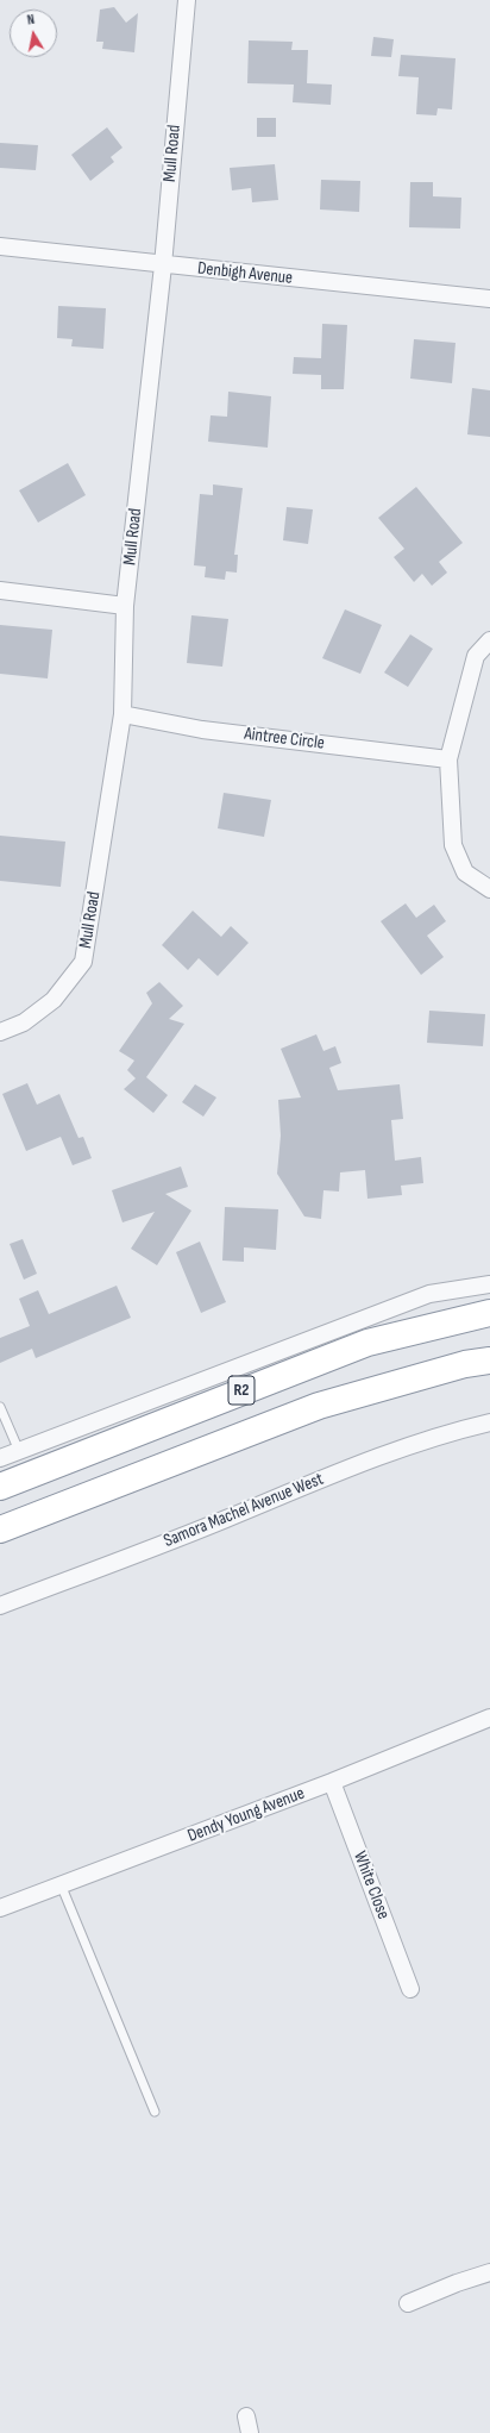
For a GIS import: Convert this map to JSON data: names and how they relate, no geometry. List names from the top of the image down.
{
  "streets": {
    "highway": ["R2"],
    "street": [
      "Mull Road",
      "Denbigh Avenue",
      "Aintree Circle",
      "Samora Machel Avenue West",
      "Dendy Young Avenue",
      "White Close"
    ]
  },
  "crossings": [
    ["Mull Road", "Denbigh Avenue"],
    ["Mull Road", "Aintree Circle"],
    ["Dendy Young Avenue", "White Close"]
  ],
  "north": "top"
}
